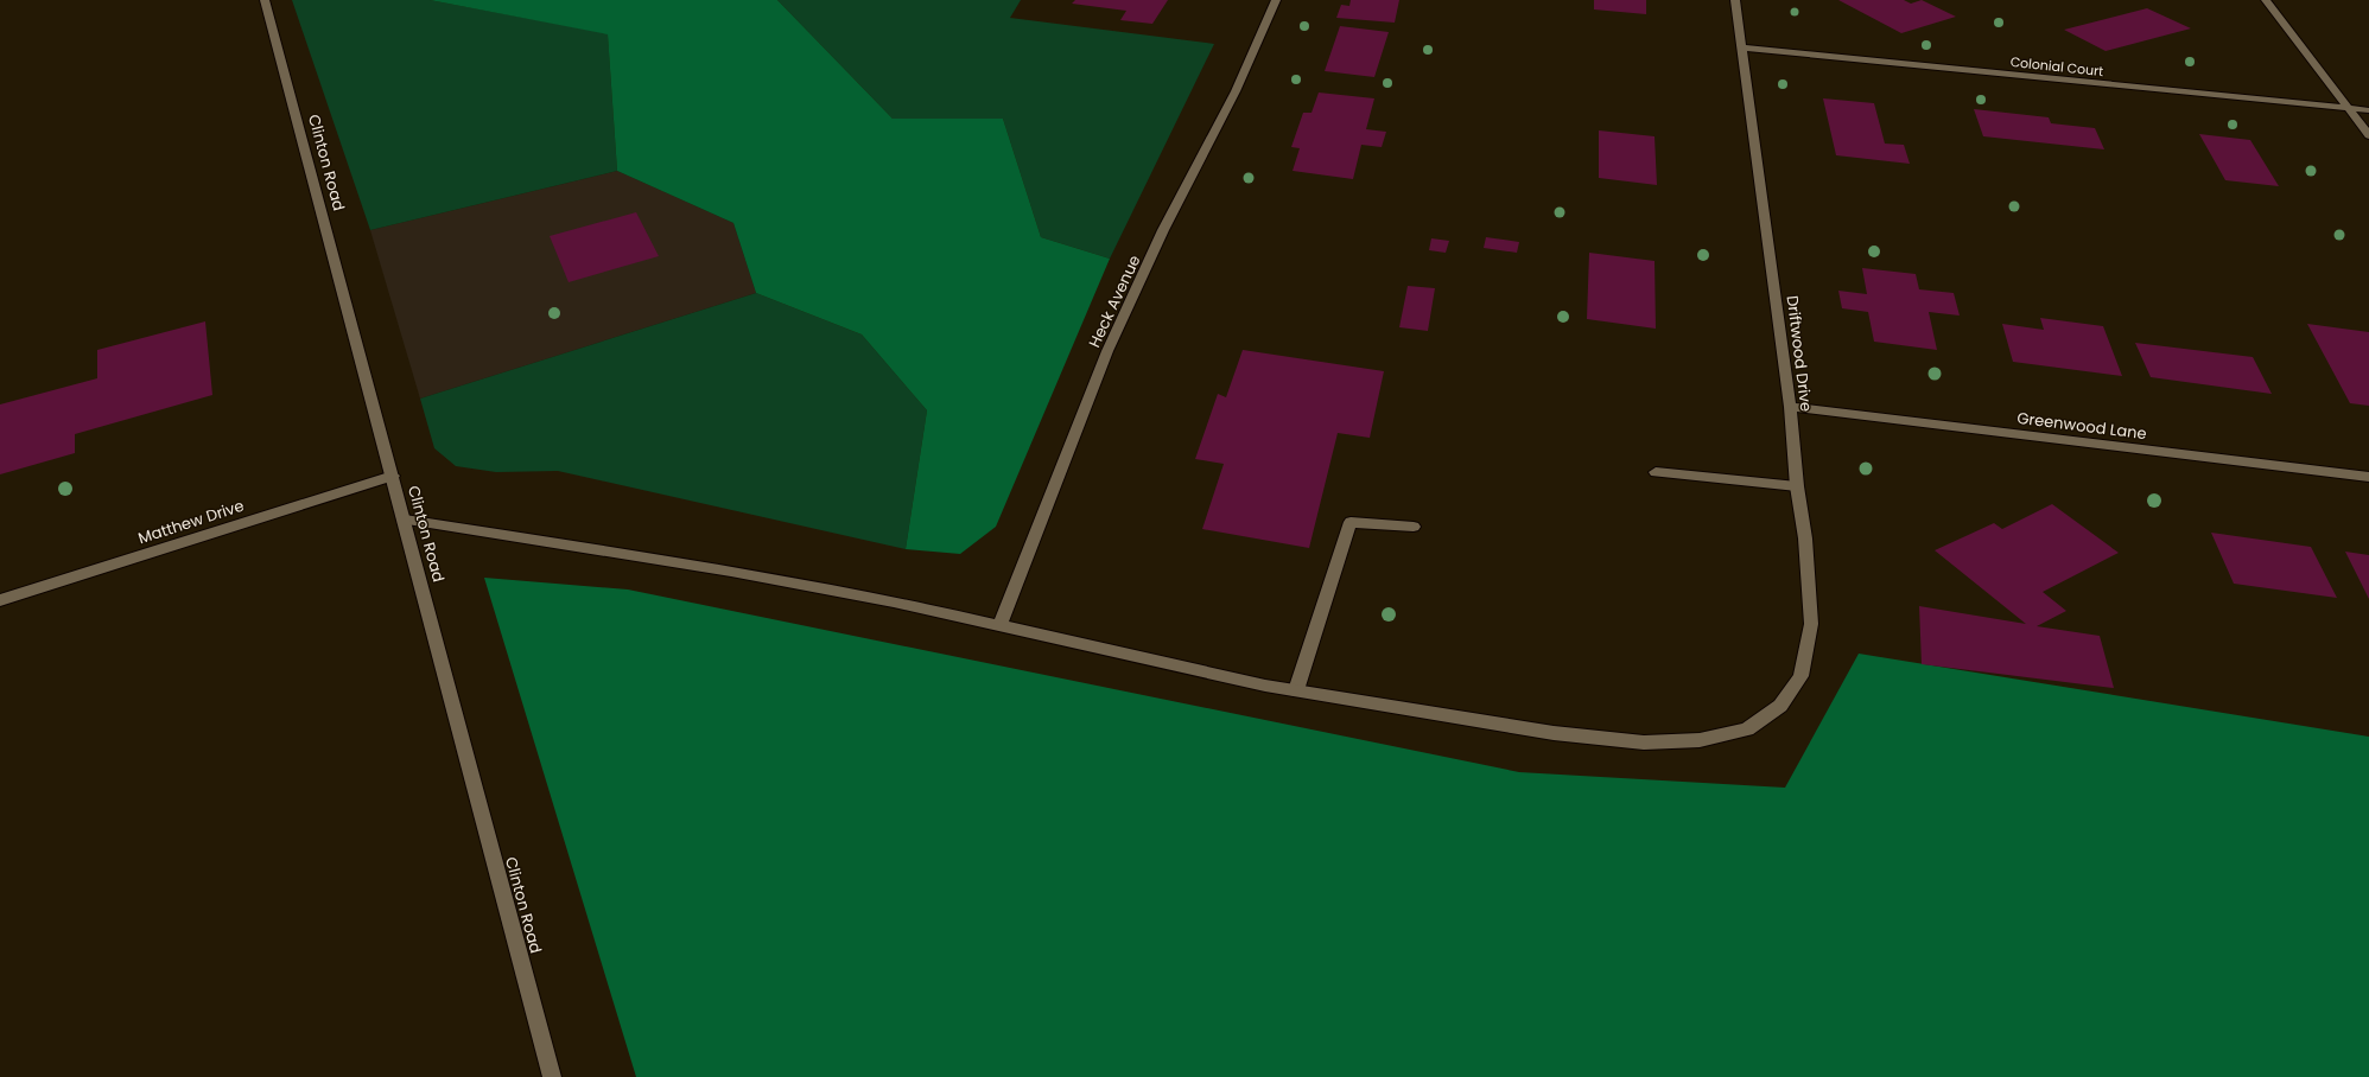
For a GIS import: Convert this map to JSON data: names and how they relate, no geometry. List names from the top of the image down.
{
  "streets": {
    "street": [
      "Colonial Court",
      "Clinton Road",
      "Heck Avenue",
      "Driftwood Drive",
      "Greenwood Lane",
      "Matthew Drive"
    ]
  },
  "crossings": [
    ["Colonial Court", "Driftwood Drive"],
    ["Clinton Road", "Matthew Drive"],
    ["Driftwood Drive", "Greenwood Lane"]
  ]
}
